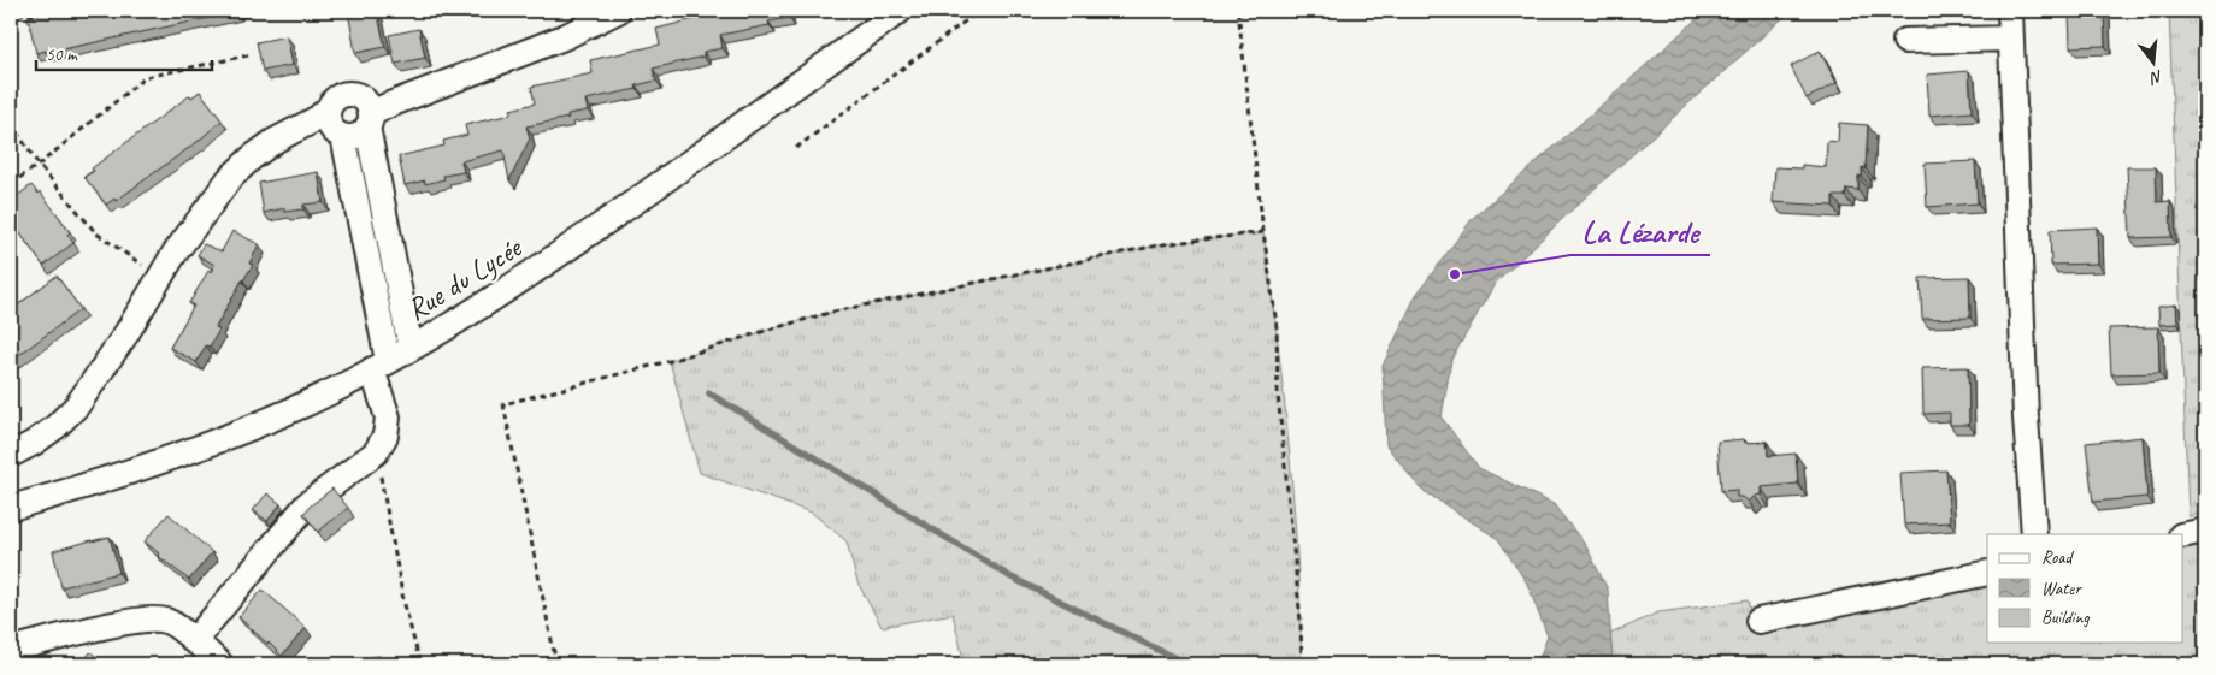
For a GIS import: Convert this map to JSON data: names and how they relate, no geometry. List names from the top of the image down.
{
  "streets": {
    "street": ["Rue du Lycée"]
  },
  "places": ["La Lézarde"],
  "legend": ["Road", "Water", "Building"],
  "scale_bar": "50 m",
  "north": "bottom"
}
